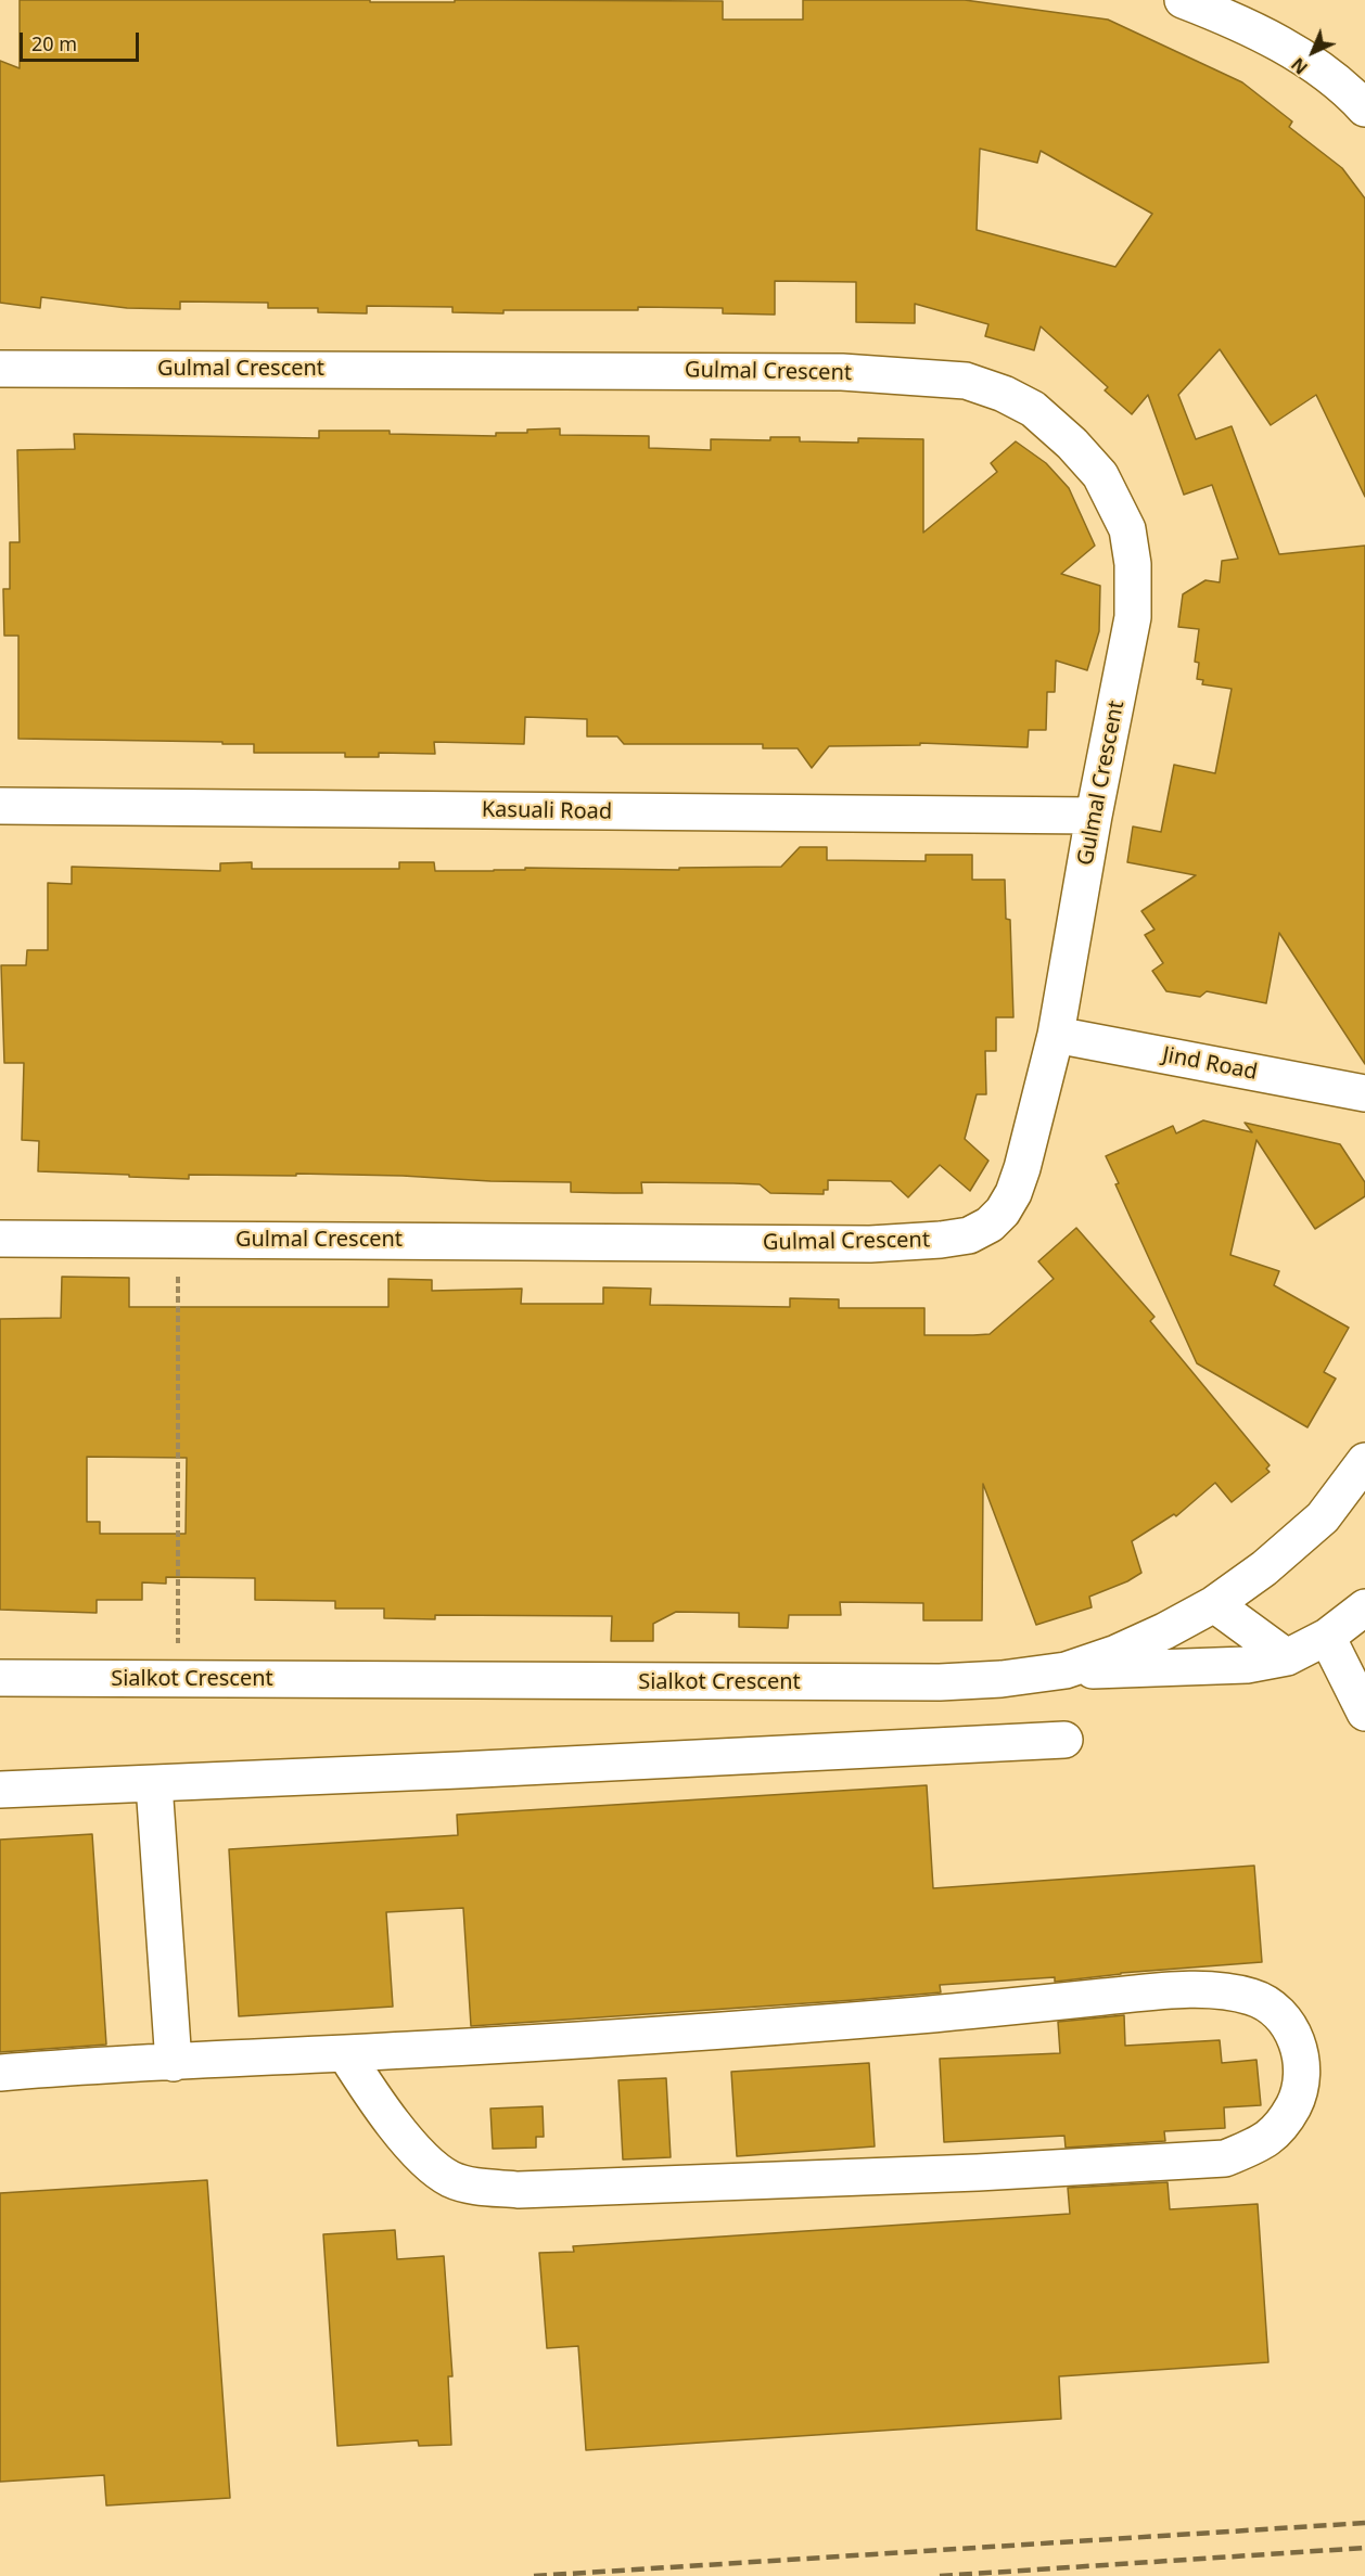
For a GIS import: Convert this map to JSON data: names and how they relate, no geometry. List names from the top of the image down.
{
  "streets": {
    "street": [
      "Gulmal Crescent",
      "Kasuali Road",
      "Jind Road",
      "Sialkot Crescent"
    ]
  },
  "crossings": [
    ["Gulmal Crescent", "Kasuali Road"],
    ["Gulmal Crescent", "Jind Road"]
  ],
  "scale_bar": "20 m",
  "north": "bottom left"
}
